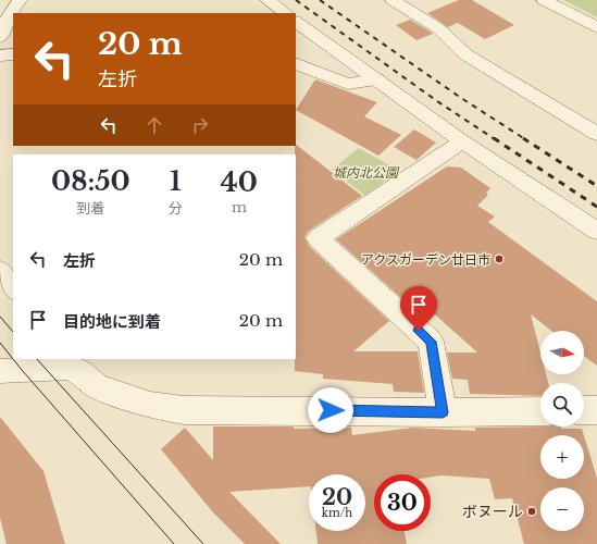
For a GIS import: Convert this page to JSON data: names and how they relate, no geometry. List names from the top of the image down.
{
  "parks": ["城内北公園"],
  "places": ["アクスガーデン廿日市", "ボヌール"],
  "north": "right",
  "page": {
    "turn": ["20 m", "左折"],
    "eta": [
      "08:50",
      "到着",
      "1",
      "分",
      "40",
      "m"
    ],
    "list": [
      {
        "name": "左折",
        "value": "20 m"
      },
      {
        "name": "目的地に到着",
        "value": "20 m"
      }
    ],
    "map_buttons": ["+", "−"],
    "speed": "20 km/h",
    "limit": "30"
  }
}
